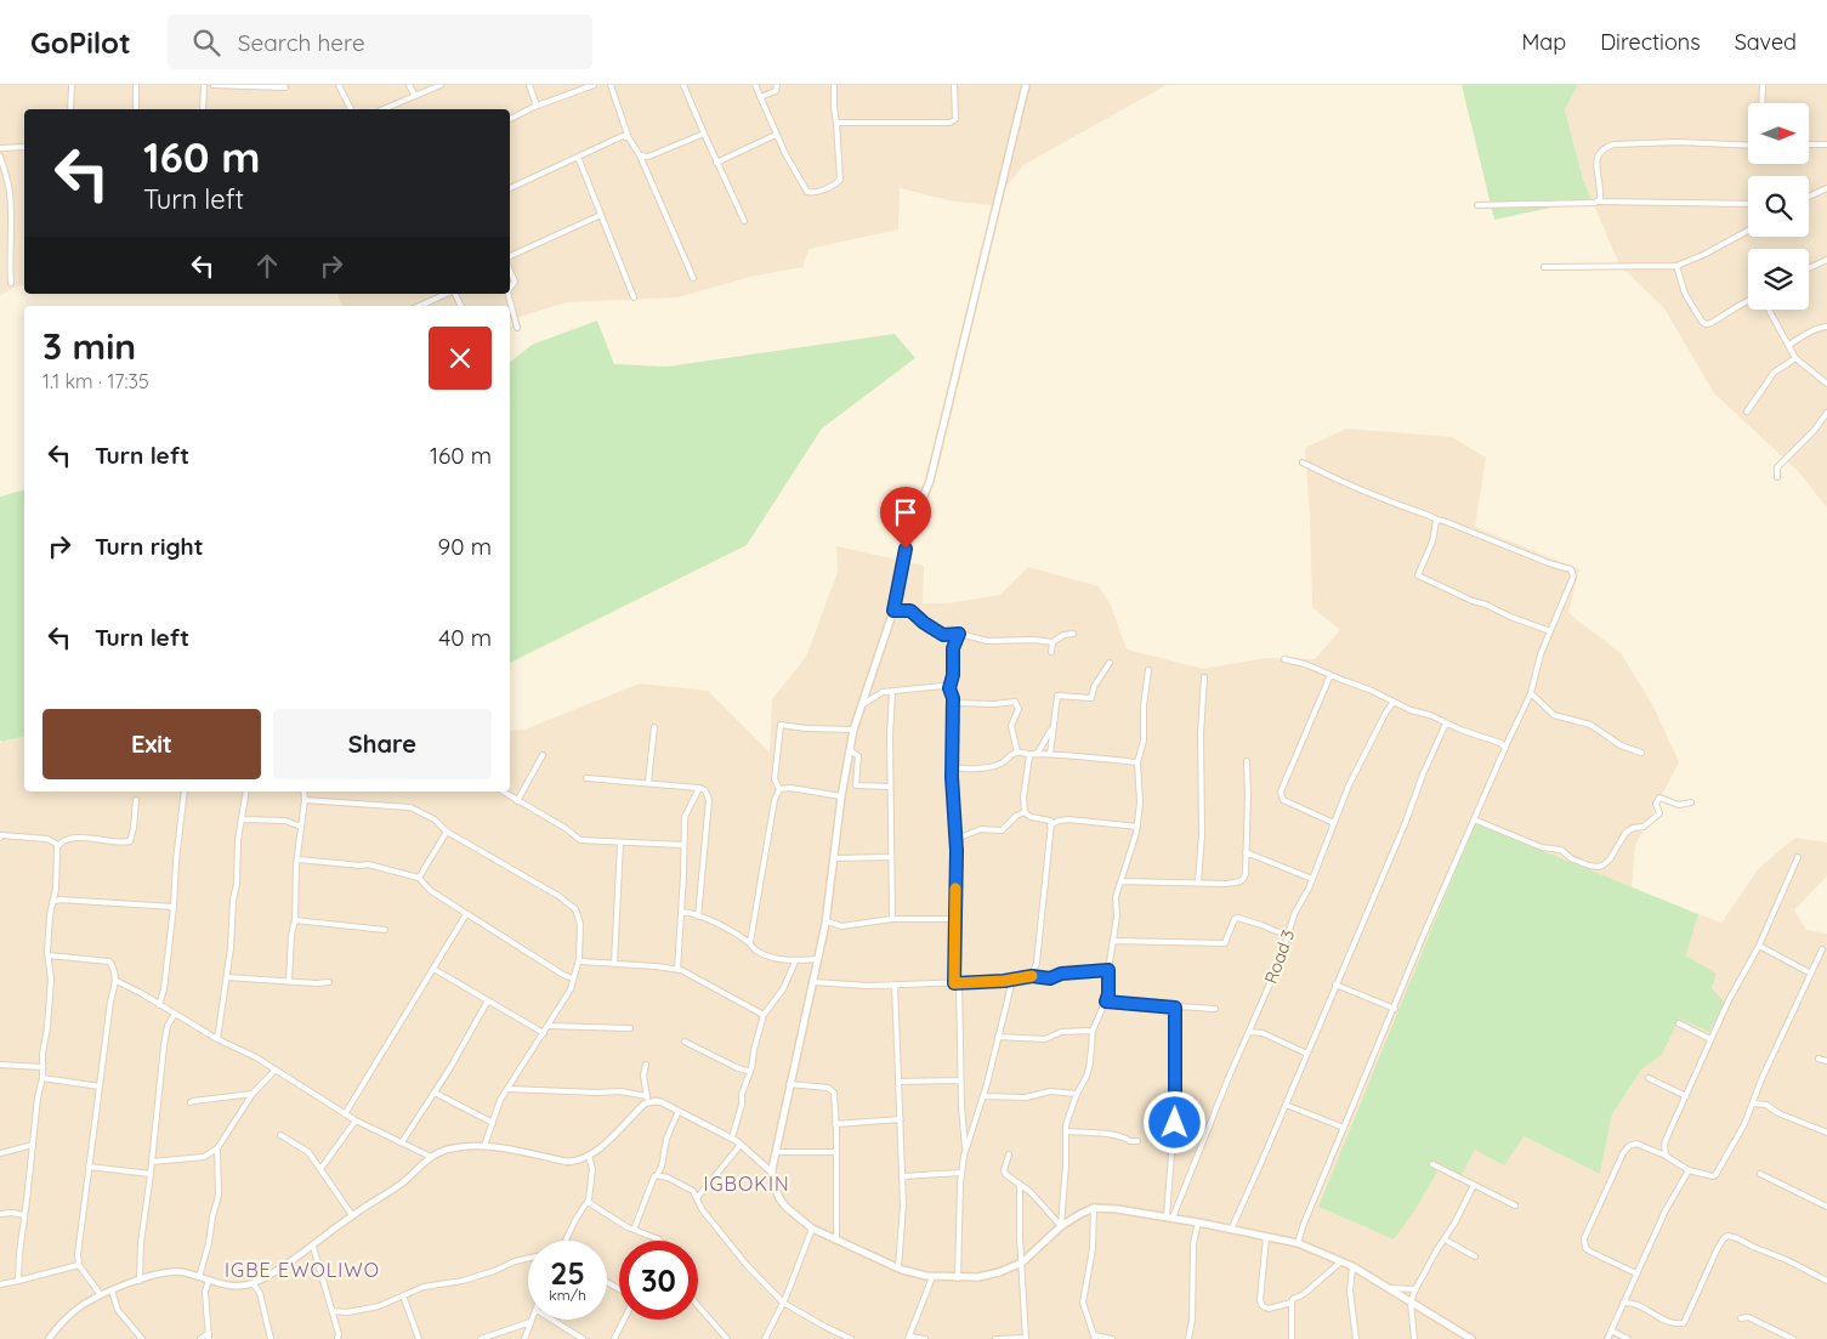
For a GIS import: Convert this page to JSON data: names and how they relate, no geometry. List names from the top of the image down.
{
  "streets": {
    "street": ["Road 3"]
  },
  "districts": ["IGBOKIN", "IGBE EWOLIWO"],
  "north": "right",
  "page": {
    "header": "GoPilot",
    "search": "Search here",
    "nav": ["Map", "Directions", "Saved"],
    "turn": ["160 m", "Turn left"],
    "heading": ["3 min", "1.1 km · 17:35"],
    "list": [
      {
        "name": "Turn left",
        "value": "160 m"
      },
      {
        "name": "Turn right",
        "value": "90 m"
      },
      {
        "name": "Turn left",
        "value": "40 m"
      }
    ],
    "buttons": ["Exit", "Share"],
    "speed": "25 km/h",
    "limit": "30"
  }
}
